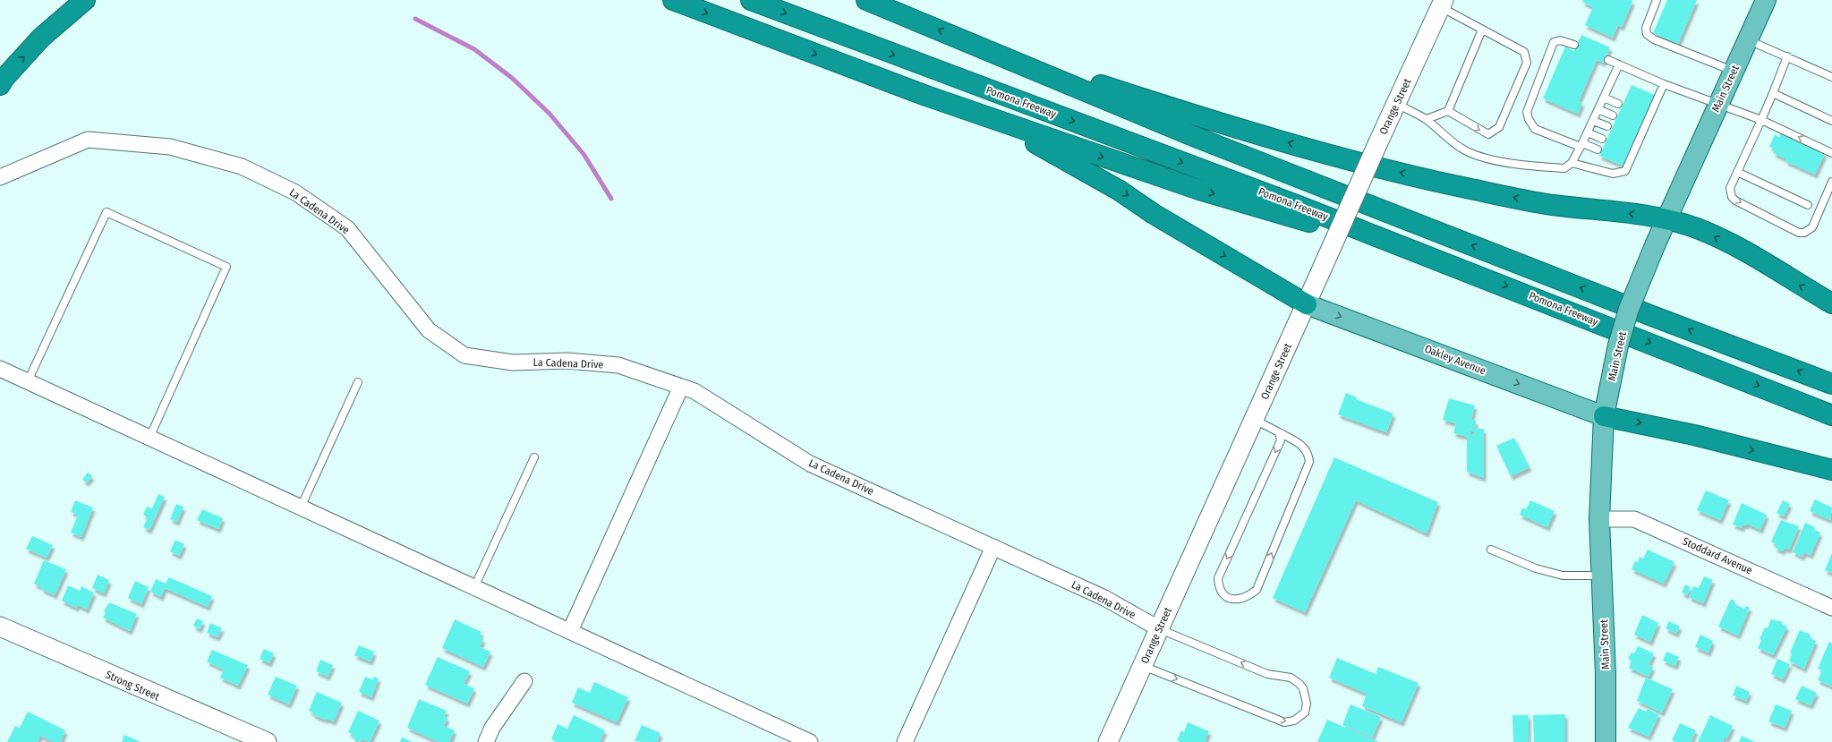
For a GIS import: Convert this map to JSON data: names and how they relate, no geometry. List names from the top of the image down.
{
  "streets": {
    "highway": ["Pomona Freeway"],
    "main road": ["Main Street", "Oakley Avenue"],
    "street": [
      "Orange Street",
      "La Cadena Drive",
      "Stoddard Avenue",
      "Strong Street"
    ]
  },
  "crossings": [
    ["Main Street", "Oakley Avenue"],
    ["Main Street", "Stoddard Avenue"],
    ["Orange Street", "La Cadena Drive"],
    ["Orange Street", "Oakley Avenue"]
  ],
  "one_way": ["Oakley Avenue"]
}
